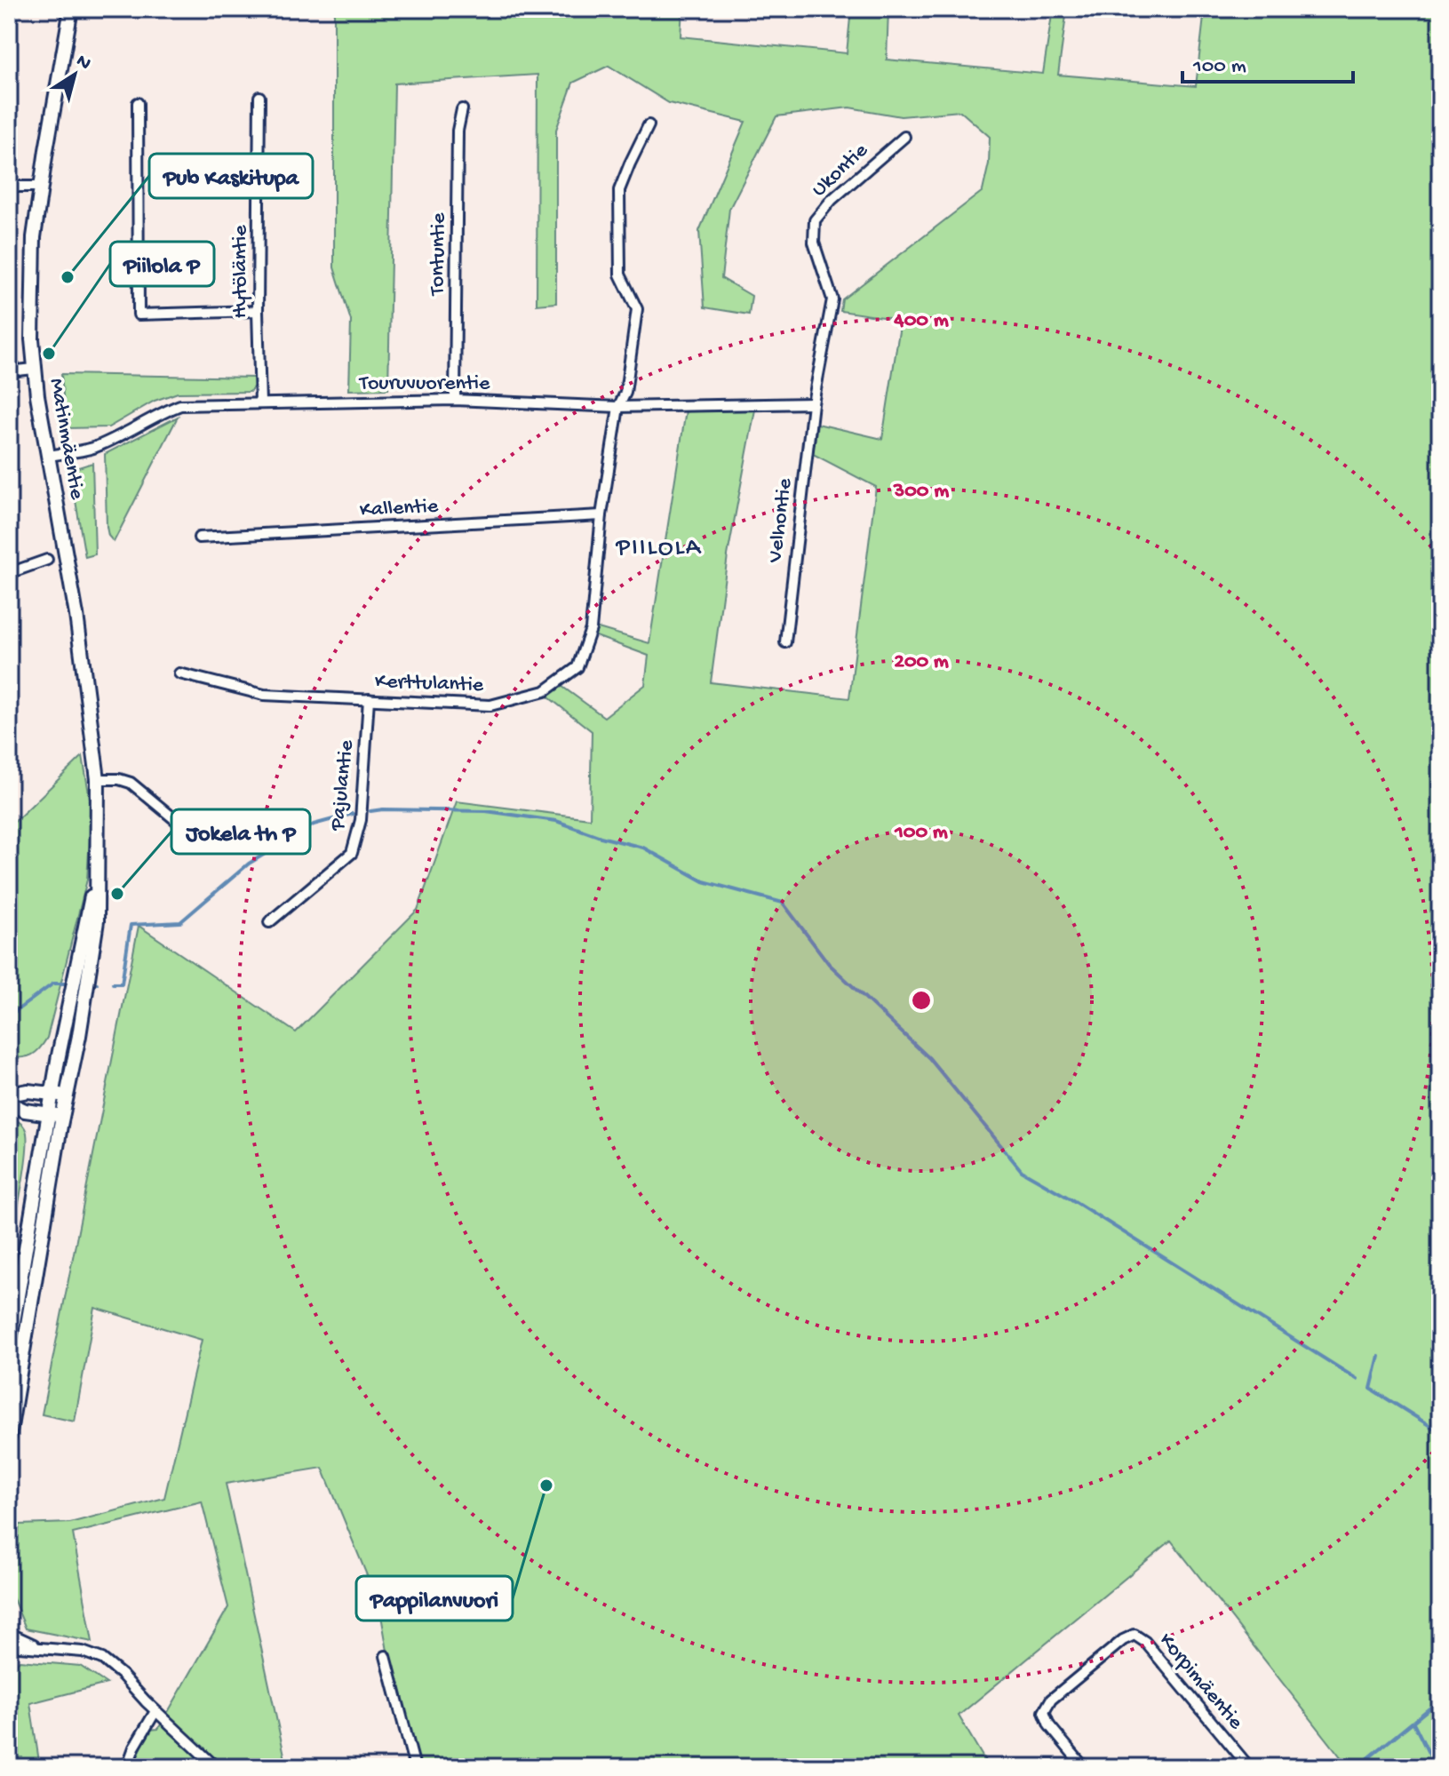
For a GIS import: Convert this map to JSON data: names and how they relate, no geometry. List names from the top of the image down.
{
  "streets": {
    "main road": ["Matinmäentie"],
    "street": [
      "Ukontie",
      "Tontuntie",
      "Hytöläntie",
      "Touruvuorentie",
      "Kallentie",
      "Velhontie",
      "Kerttulantie",
      "Pajulantie",
      "Korpimäentie"
    ]
  },
  "crossings": [
    ["Ukontie", "Touruvuorentie"],
    ["Ukontie", "Velhontie"],
    ["Tontuntie", "Touruvuorentie"],
    ["Hytöläntie", "Touruvuorentie"],
    ["Touruvuorentie", "Matinmäentie"],
    ["Touruvuorentie", "Velhontie"],
    ["Touruvuorentie", "Kerttulantie"],
    ["Kallentie", "Kerttulantie"],
    ["Kerttulantie", "Pajulantie"]
  ],
  "districts": ["PIILOLA"],
  "places": [
    "Pub Kaskitupa",
    "Piilola P",
    "Jokela th P",
    "Pappilanvuori"
  ],
  "scale_bar": "100 m",
  "north": "top right",
  "rings": [
    "400 m",
    "300 m",
    "200 m",
    "100 m"
  ]
}
